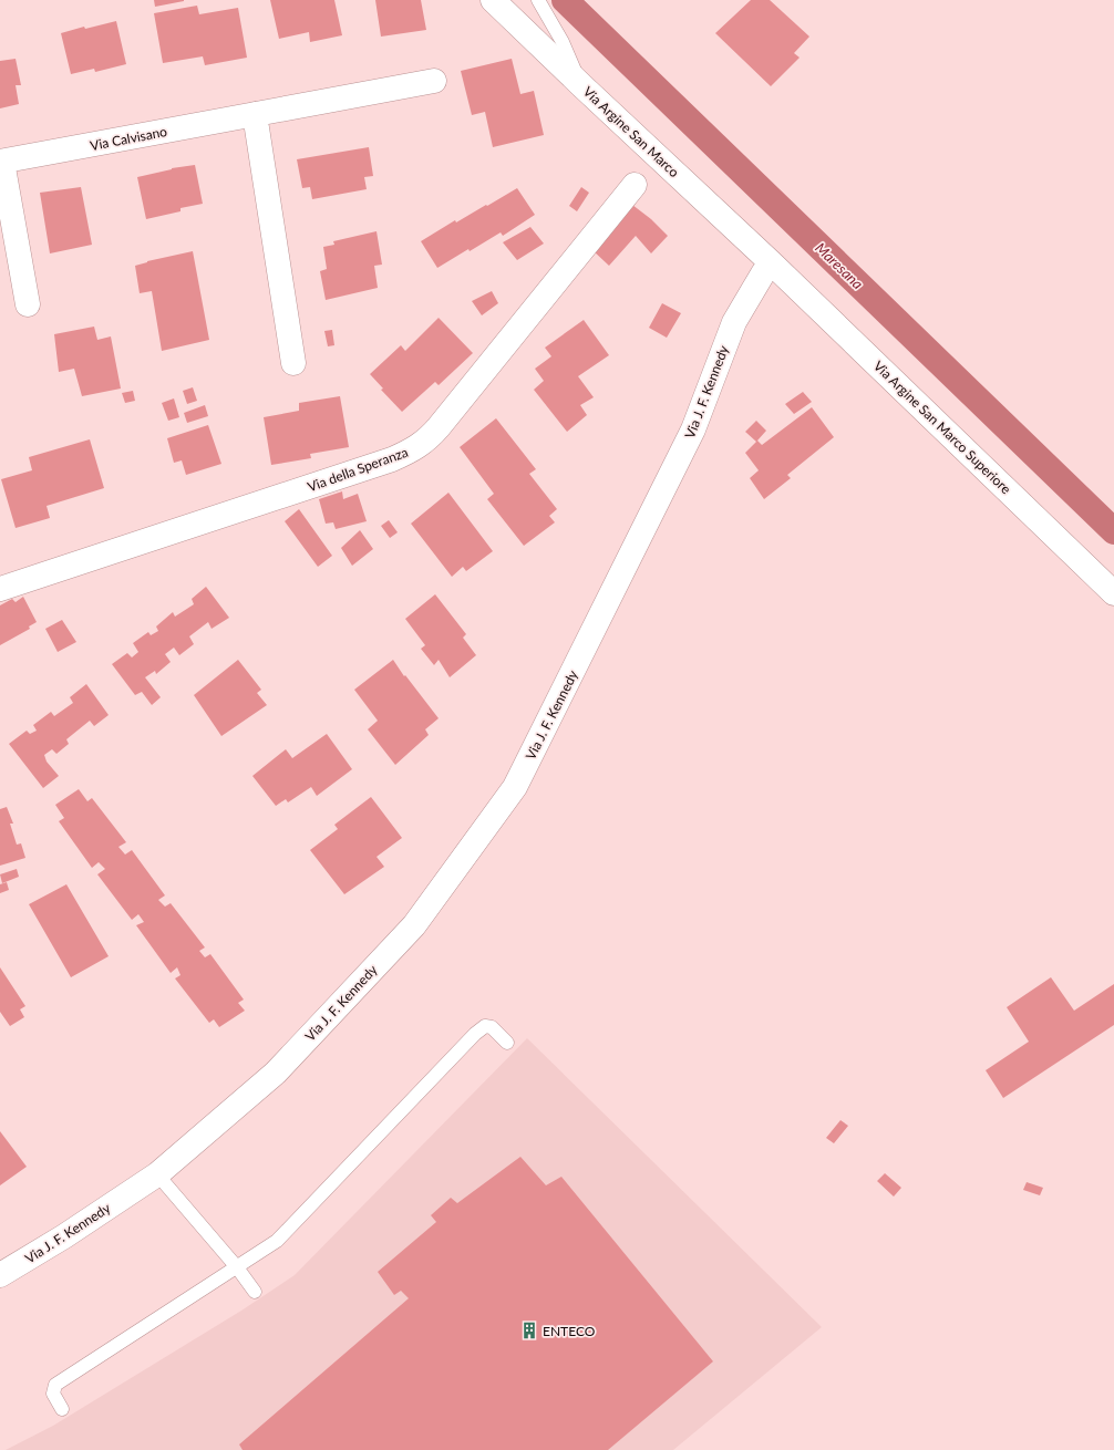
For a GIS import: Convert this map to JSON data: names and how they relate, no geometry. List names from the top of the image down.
{
  "streets": {
    "street": [
      "Via Argine San Marco",
      "Via Calvisano",
      "Via J. F. Kennedy",
      "Via Argine San Marco Superiore",
      "Via della Speranza"
    ]
  },
  "crossings": [
    ["Via Argine San Marco", "Via J. F. Kennedy"],
    ["Via Argine San Marco", "Via Argine San Marco Superiore"],
    ["Via J. F. Kennedy", "Via Argine San Marco Superiore"]
  ],
  "water": ["Maresana"],
  "places": {
    "building": ["ENTECO"]
  }
}
